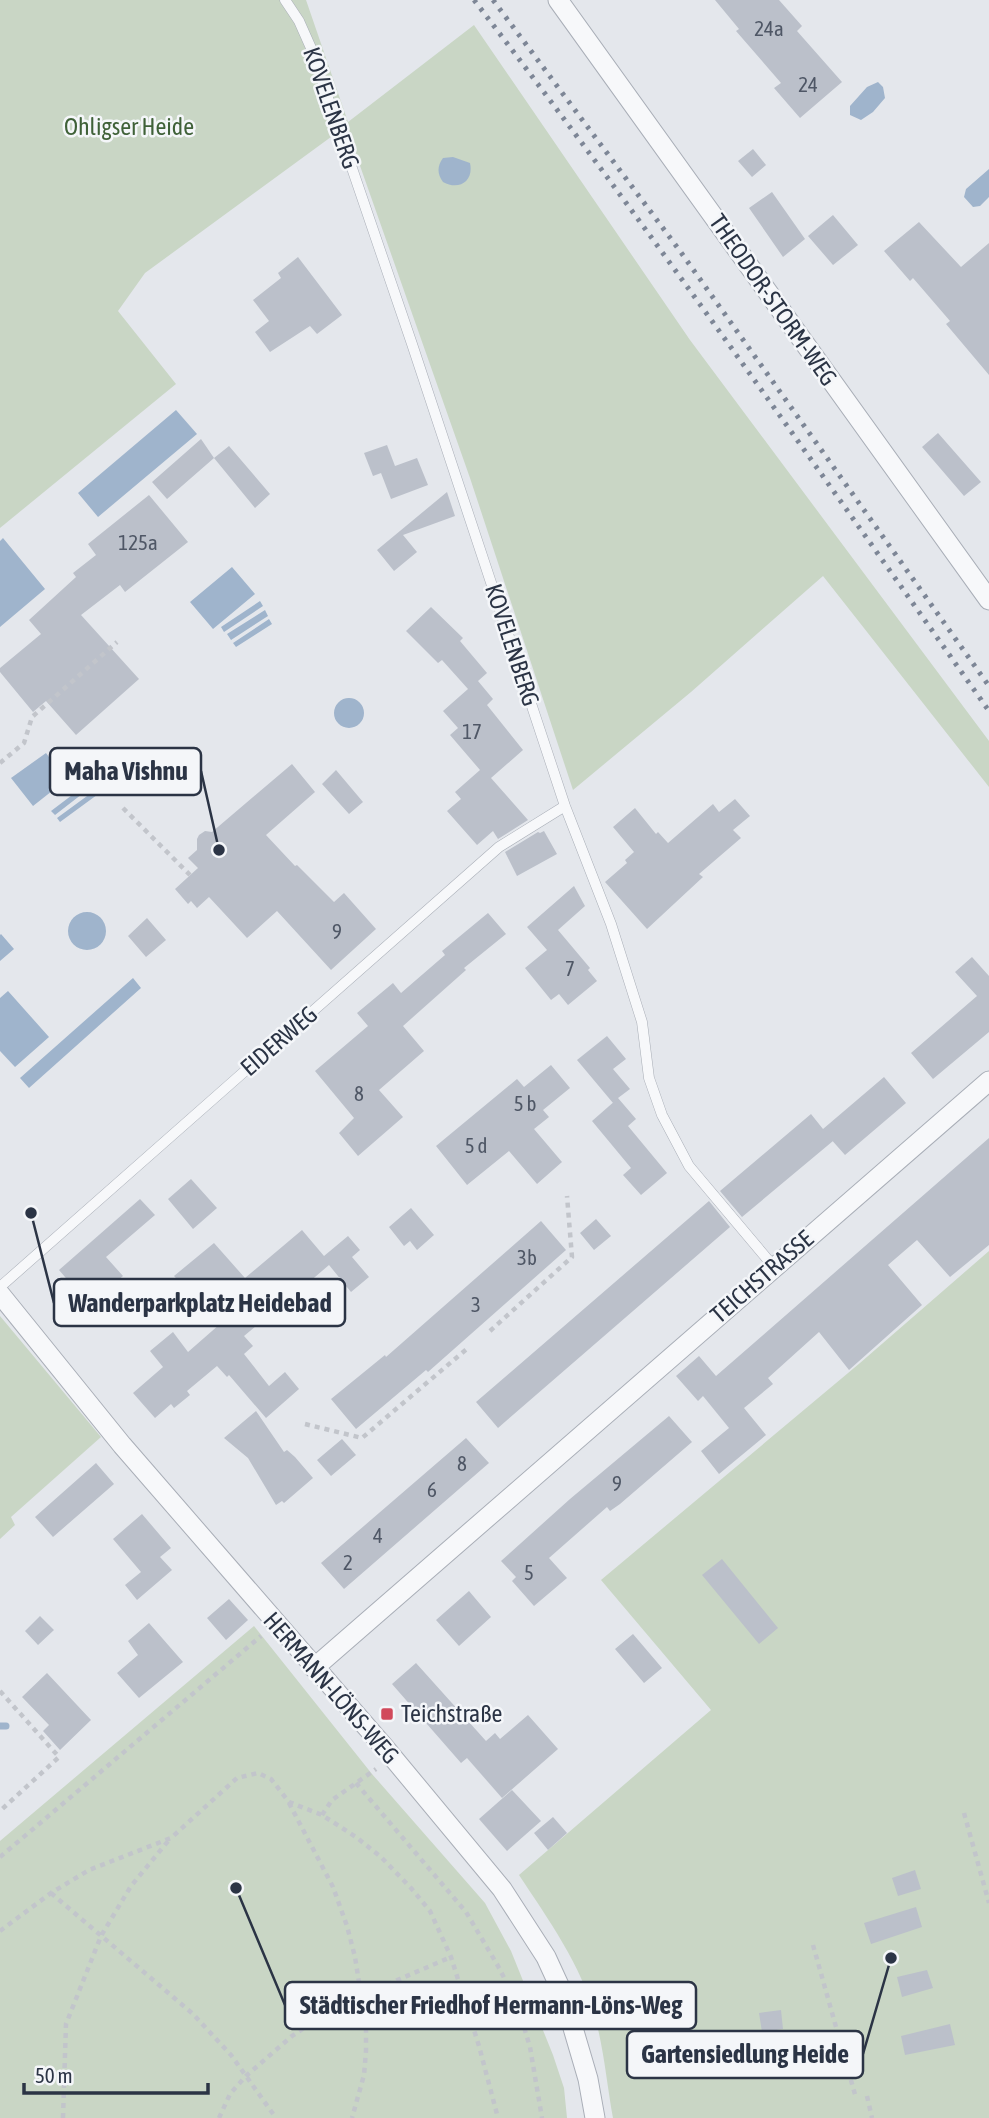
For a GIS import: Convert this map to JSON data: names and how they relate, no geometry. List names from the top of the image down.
{
  "streets": {
    "street": ["THEODOR-STORM-WEG", "TEICHSTRASSE", "HERMANN-LÖNS-WEG"],
    "lane": ["KOVELENBERG", "EIDERWEG"]
  },
  "crossings": [
    ["KOVELENBERG", "EIDERWEG"],
    ["KOVELENBERG", "TEICHSTRASSE"],
    ["TEICHSTRASSE", "HERMANN-LÖNS-WEG"]
  ],
  "parks": ["Ohligser Heide"],
  "places": {
    "other": [
      "Maha Vishnu",
      "Wanderparkplatz Heidebad",
      "Städtischer Friedhof Hermann-Löns-Weg",
      "Gartensiedlung Heide"
    ],
    "transit": ["Teichstraße"]
  },
  "house_numbers": [
    "24a",
    "24",
    "125a",
    "17",
    "9",
    "7",
    "8",
    "5 b",
    "5 d",
    "3b",
    "3",
    "8",
    "9",
    "6",
    "4",
    "2",
    "5"
  ],
  "scale_bar": "50 m"
}
